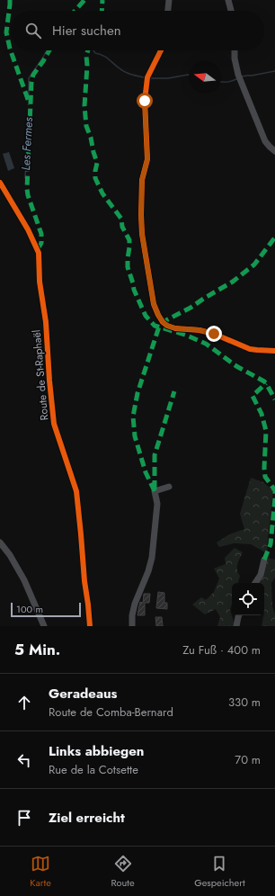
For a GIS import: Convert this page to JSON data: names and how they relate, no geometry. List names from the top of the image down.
{
  "streets": {
    "street": ["Route de St-Raphaël"]
  },
  "water": ["Les Fermes"],
  "scale_bar": "100 m",
  "north": "left",
  "page": {
    "search": "Hier suchen",
    "scale": "100 m",
    "heading": ["5 Min.", "Zu Fuß · 400 m"],
    "list": [
      ["Geradeaus", "Route de Comba-Bernard", "330 m"],
      ["Links abbiegen", "Rue de la Cotsette", "70 m"],
      "Ziel erreicht"
    ],
    "nav": ["Karte", "Route", "Gespeichert"]
  }
}
